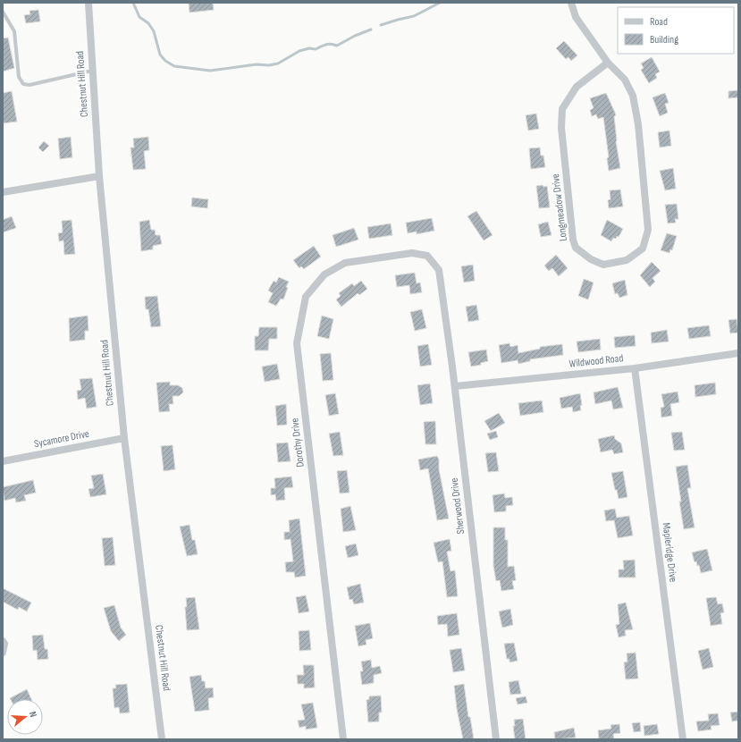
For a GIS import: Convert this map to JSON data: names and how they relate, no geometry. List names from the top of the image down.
{
  "streets": {
    "street": [
      "Chestnut Hill Road",
      "Longmeadow Drive",
      "Wildwood Road",
      "Sycamore Drive",
      "Dorothy Drive",
      "Sherwood Drive",
      "Mapleridge Drive"
    ]
  },
  "crossings": [
    ["Chestnut Hill Road", "Sycamore Drive"],
    ["Wildwood Road", "Sherwood Drive"],
    ["Wildwood Road", "Mapleridge Drive"],
    ["Dorothy Drive", "Sherwood Drive"]
  ],
  "legend": ["Road", "Building"],
  "north": "right"
}
